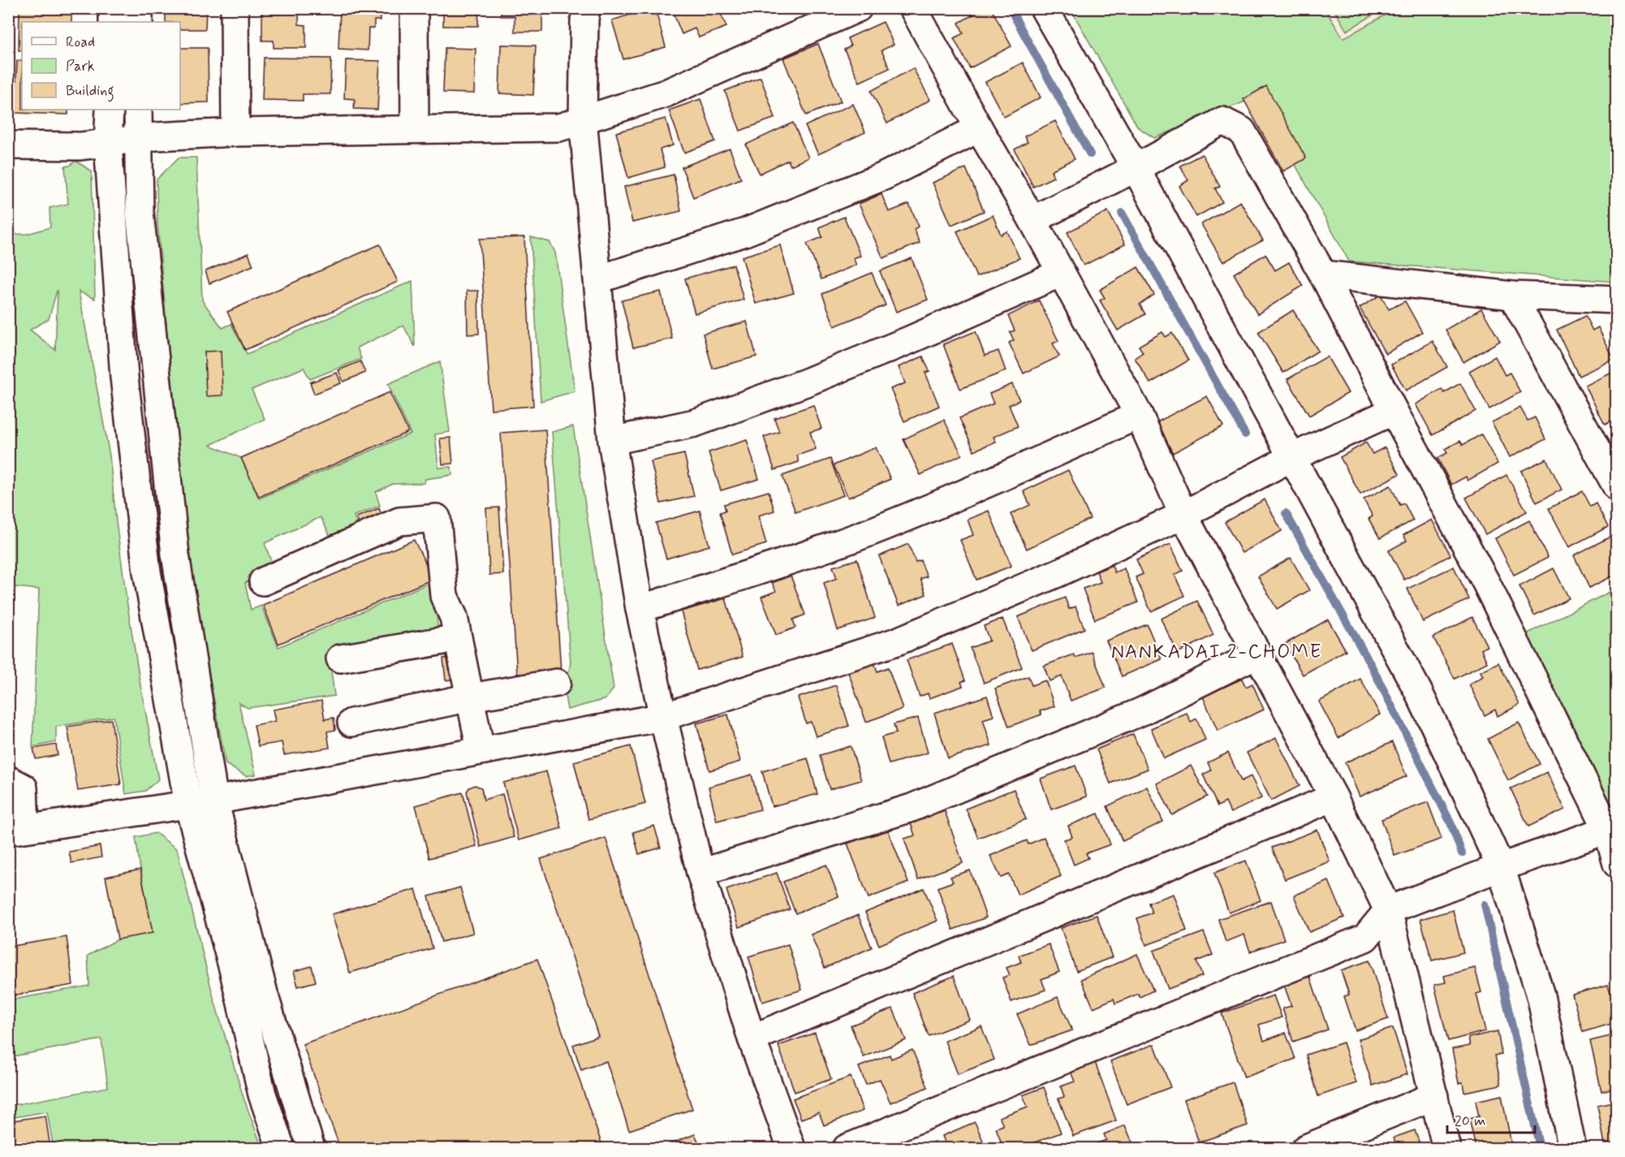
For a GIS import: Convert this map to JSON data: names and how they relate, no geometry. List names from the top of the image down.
{
  "districts": ["NANKADAI 2-CHOME"],
  "legend": ["Road", "Park", "Building"],
  "scale_bar": "20 m"
}
